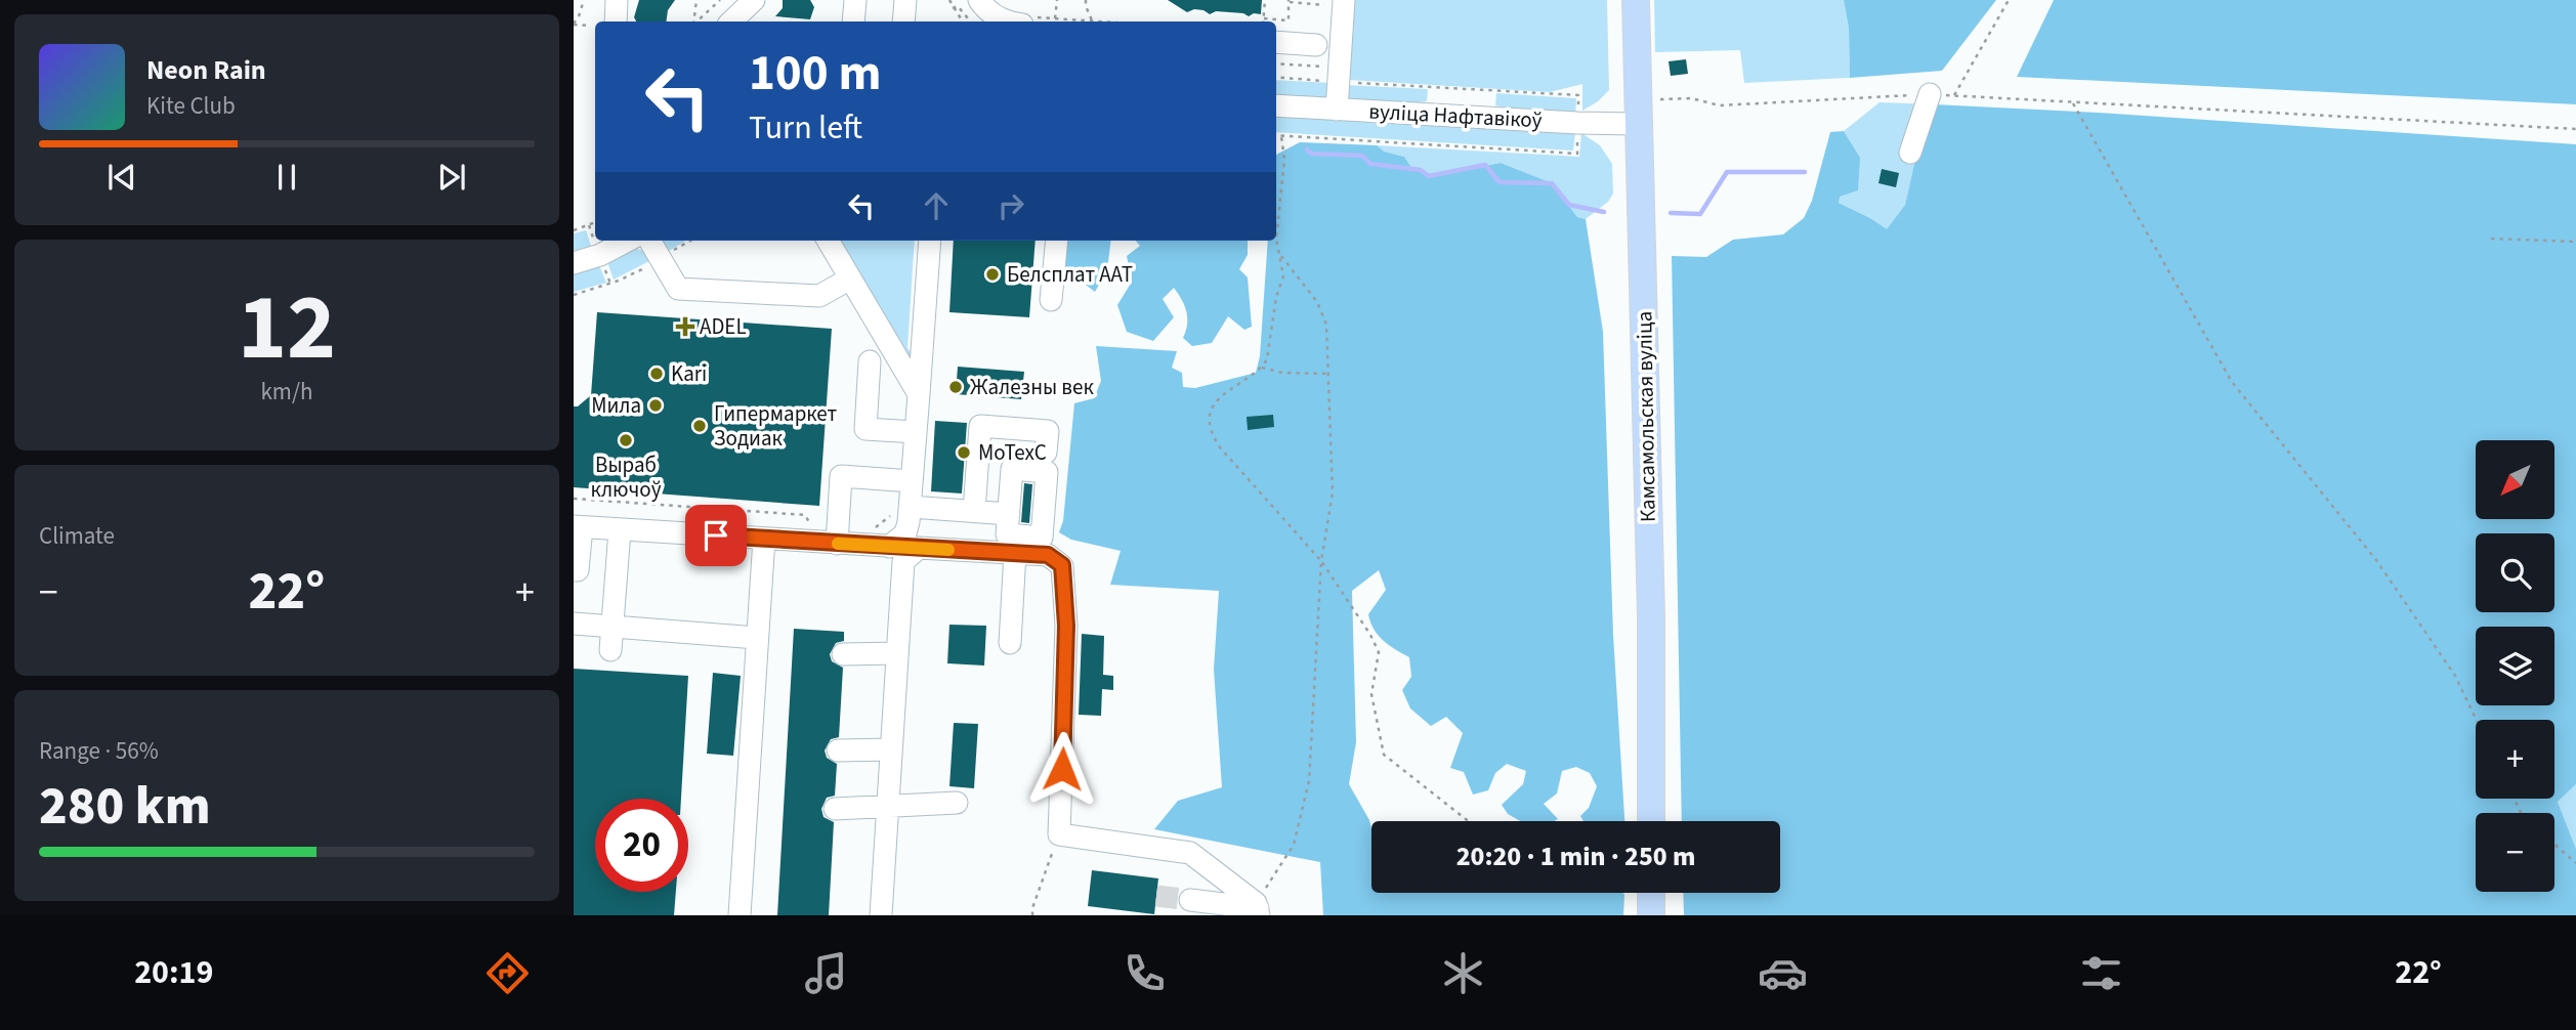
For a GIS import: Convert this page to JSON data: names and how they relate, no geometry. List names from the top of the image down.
{
  "streets": {
    "main road": ["Камсамольская вуліца"],
    "street": ["вуліца Нафтавікоў"]
  },
  "crossings": [
    ["вуліца Нафтавікоў", "Камсамольская вуліца"]
  ],
  "places": {
    "other": [
      "Белсплат ААТ",
      "Kari",
      "Жалезны век",
      "Мила",
      "Гипермаркет Зодиак",
      "Выраб ключоў",
      "MoTexC"
    ],
    "health": ["ADEL"]
  },
  "north": "bottom left",
  "page": {
    "turn": ["100 m", "Turn left"],
    "song": ["Neon Rain", "Kite Club"],
    "tile": [
      ["12", "km/h"],
      "Climate",
      ["Range · 56%", "280 km"]
    ],
    "map_buttons": ["+", "−"],
    "heat": ["−", "22°", "+"],
    "limit": "20",
    "trip": "20:20 · 1 min · 250 m",
    "tabs": ["20:19", "22°"]
  }
}
